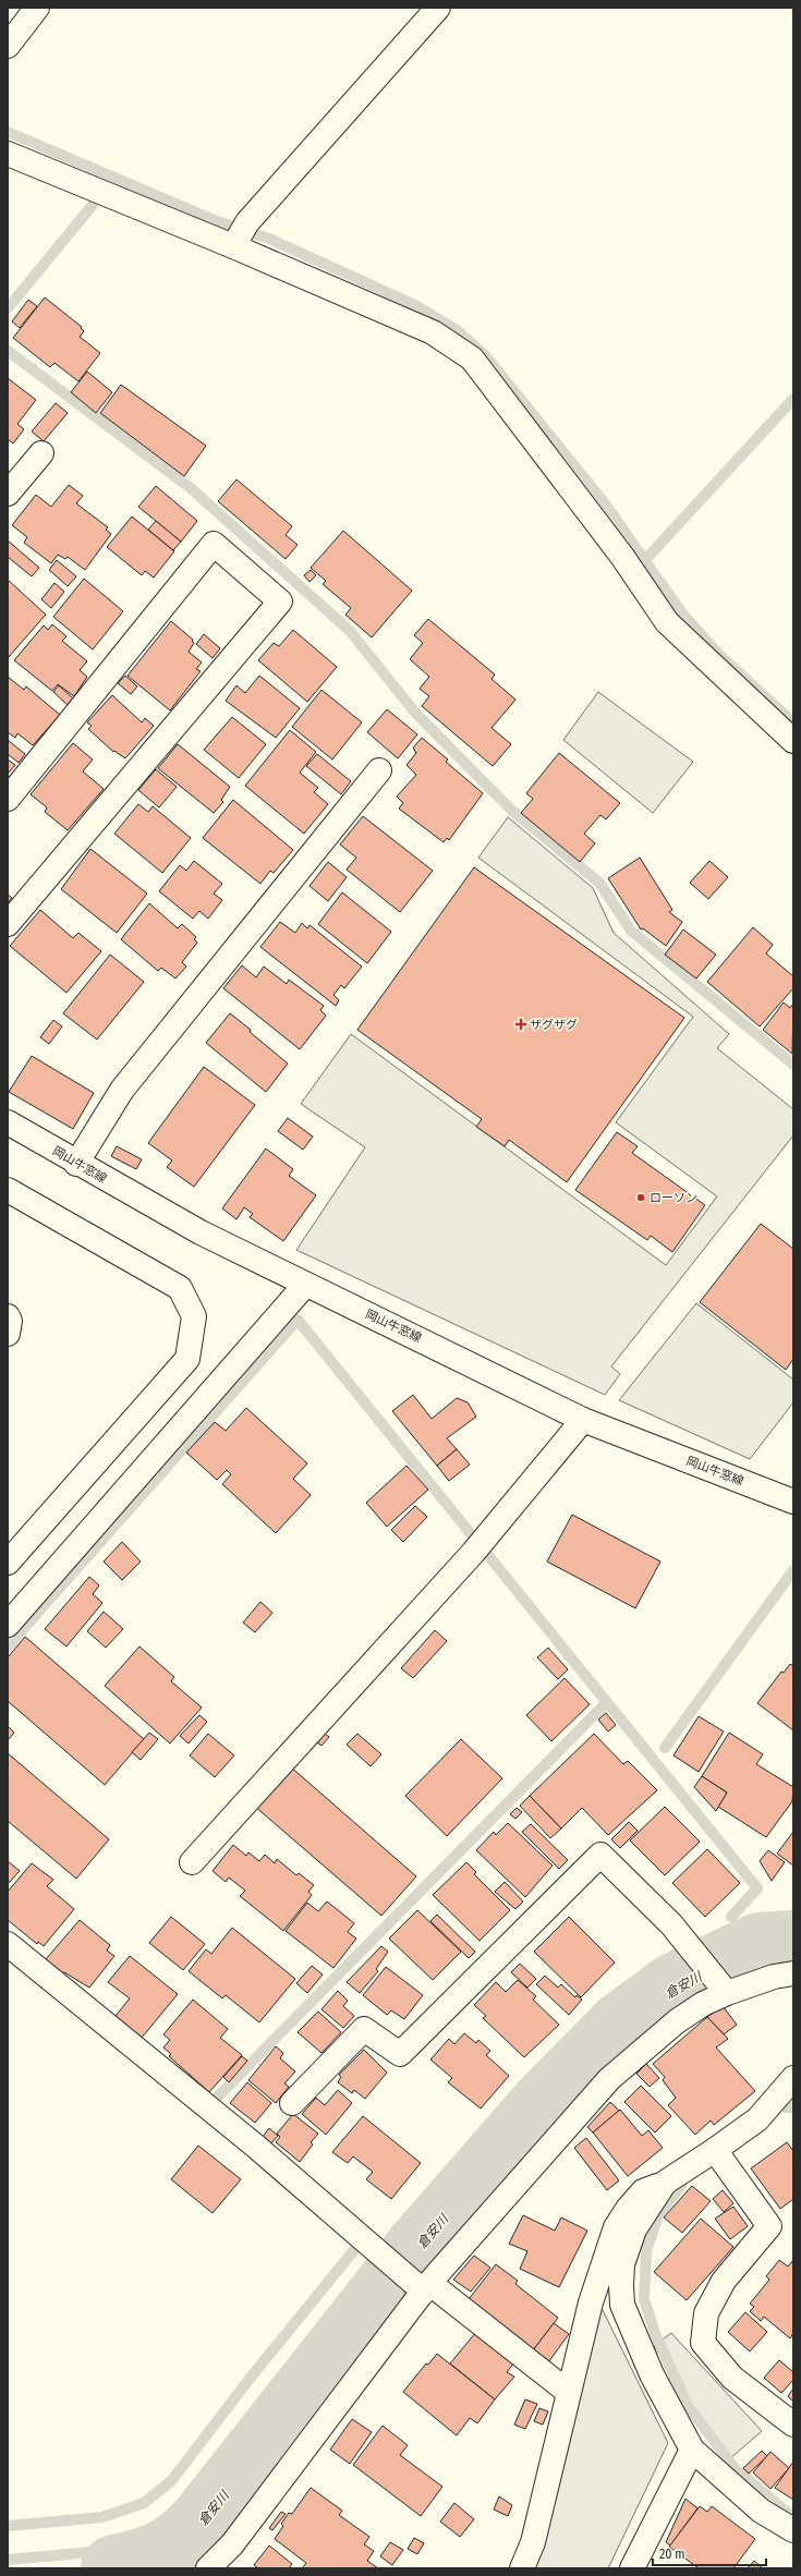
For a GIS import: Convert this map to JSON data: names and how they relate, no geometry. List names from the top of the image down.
{
  "streets": {
    "street": ["岡山牛窓線"]
  },
  "water": ["倉安川"],
  "places": {
    "health": ["ザグザグ"],
    "other": ["ローソン"]
  },
  "scale_bar": "20 m"
}
